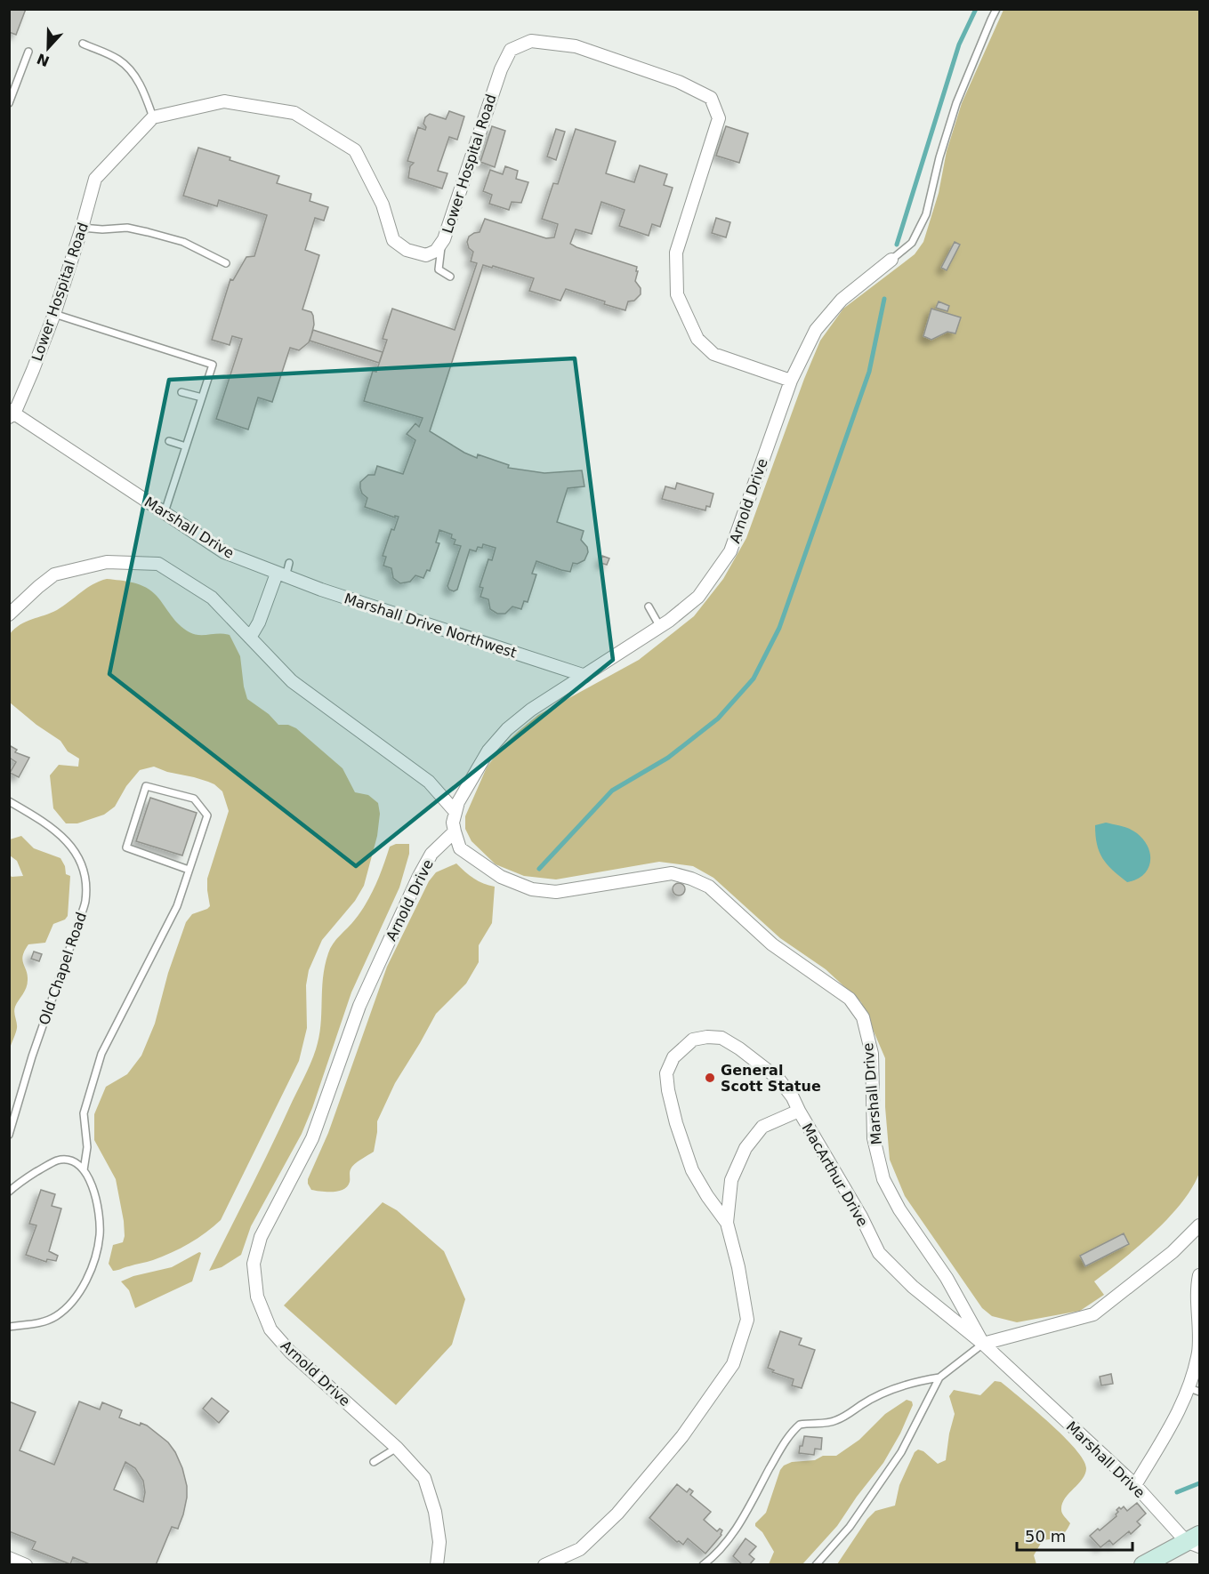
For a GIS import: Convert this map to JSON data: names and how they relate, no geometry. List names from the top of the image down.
{
  "streets": {
    "street": [
      "Lower Hospital Road",
      "Arnold Drive",
      "Marshall Drive",
      "Marshall Drive Northwest",
      "MacArthur Drive"
    ],
    "lane": ["Old Chapel Road"]
  },
  "crossings": [
    ["Lower Hospital Road", "Arnold Drive"],
    ["Lower Hospital Road", "Marshall Drive"],
    ["Arnold Drive", "Marshall Drive"],
    ["Arnold Drive", "Marshall Drive Northwest"],
    ["Marshall Drive", "Marshall Drive Northwest"],
    ["Marshall Drive", "MacArthur Drive"]
  ],
  "places": ["General Scott Statue"],
  "scale_bar": "50 m",
  "north": "bottom"
}
